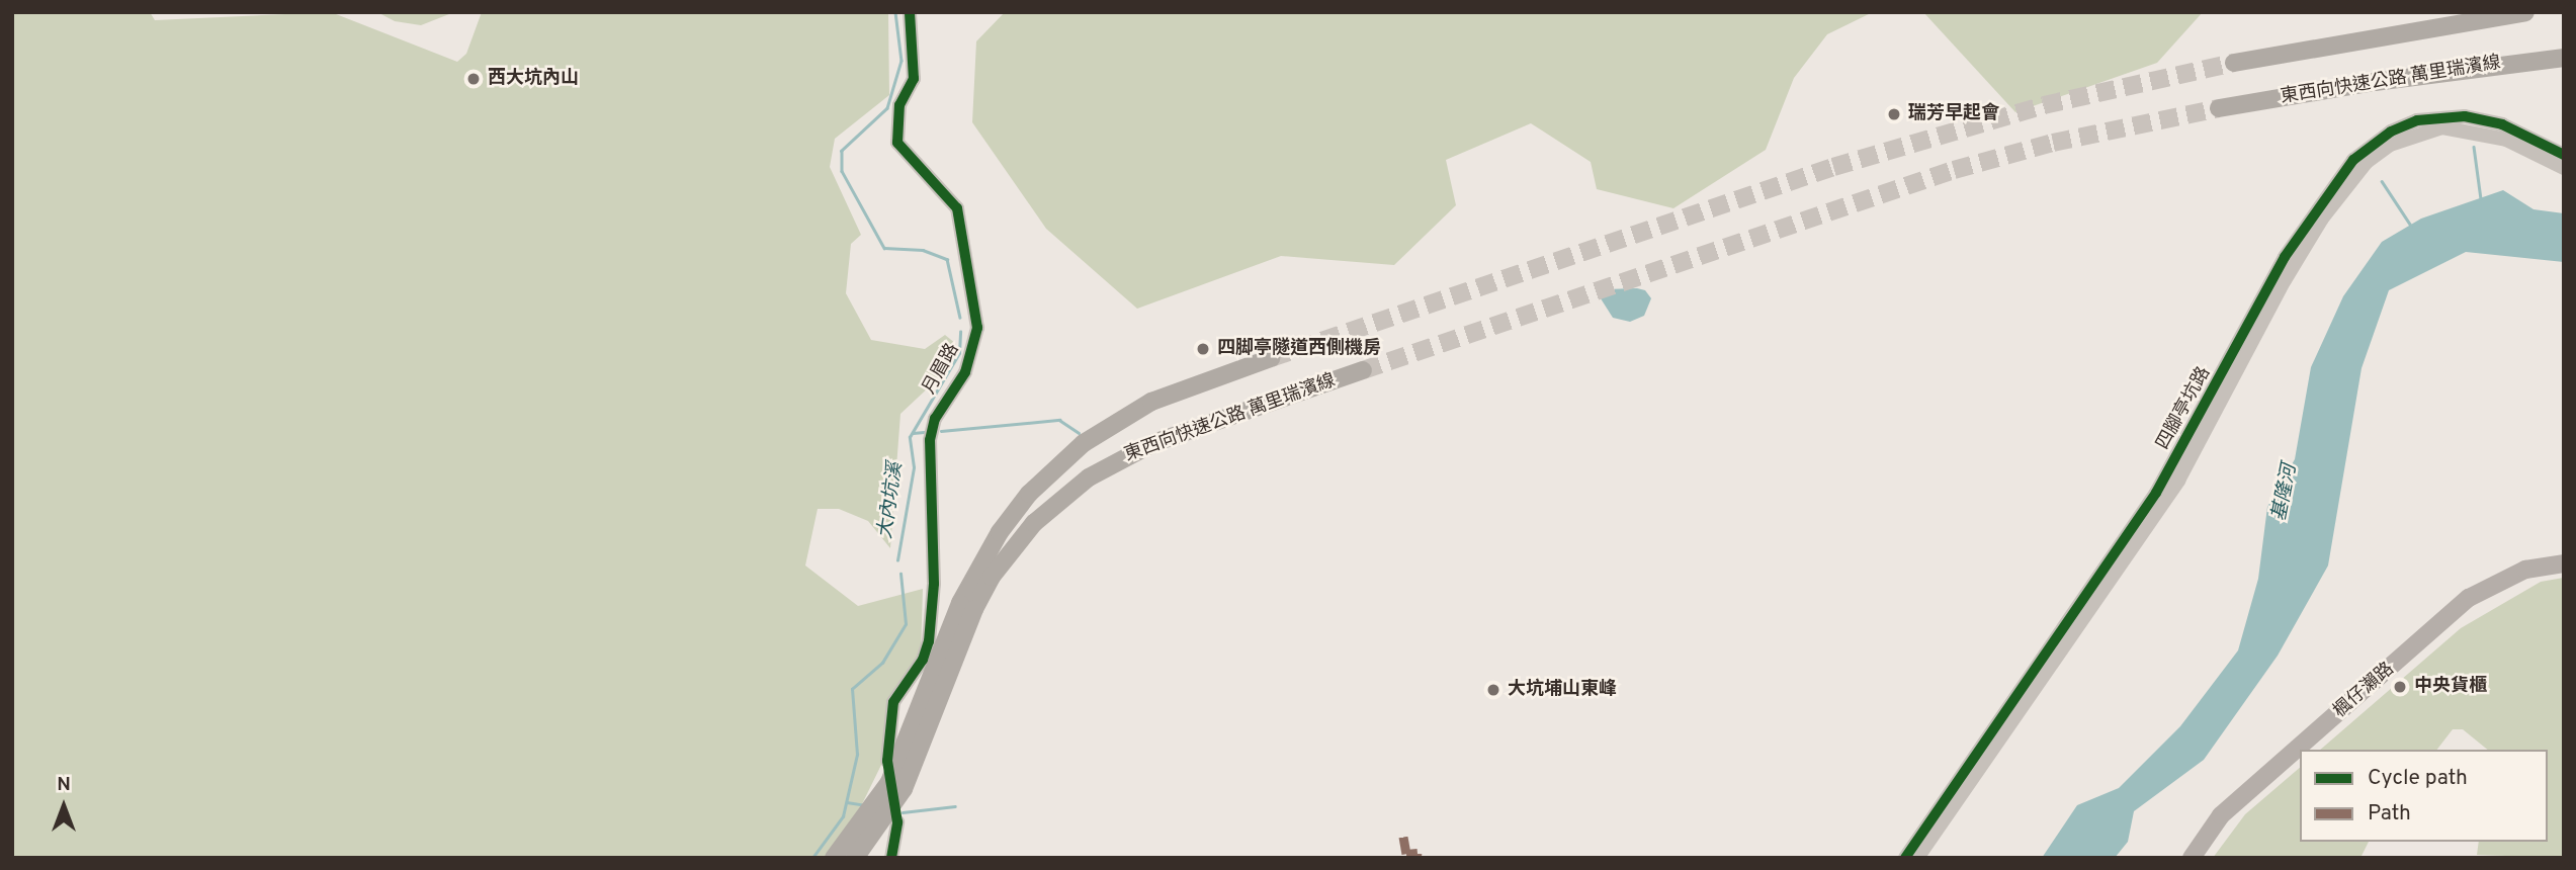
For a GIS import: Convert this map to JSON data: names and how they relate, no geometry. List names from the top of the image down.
{
  "streets": {
    "highway": ["東西向快速公路 萬里瑞濱線"],
    "main road": ["楓仔瀨路"],
    "street": ["月眉路", "四腳亭坑路"]
  },
  "water": ["基隆河", "大內坑溪"],
  "places": [
    "西大坑內山",
    "瑞芳早起會",
    "四脚亭隧道西側機房",
    "中央貨櫃",
    "大坑埔山東峰"
  ],
  "legend": ["Cycle path", "Path"],
  "north": "top"
}
